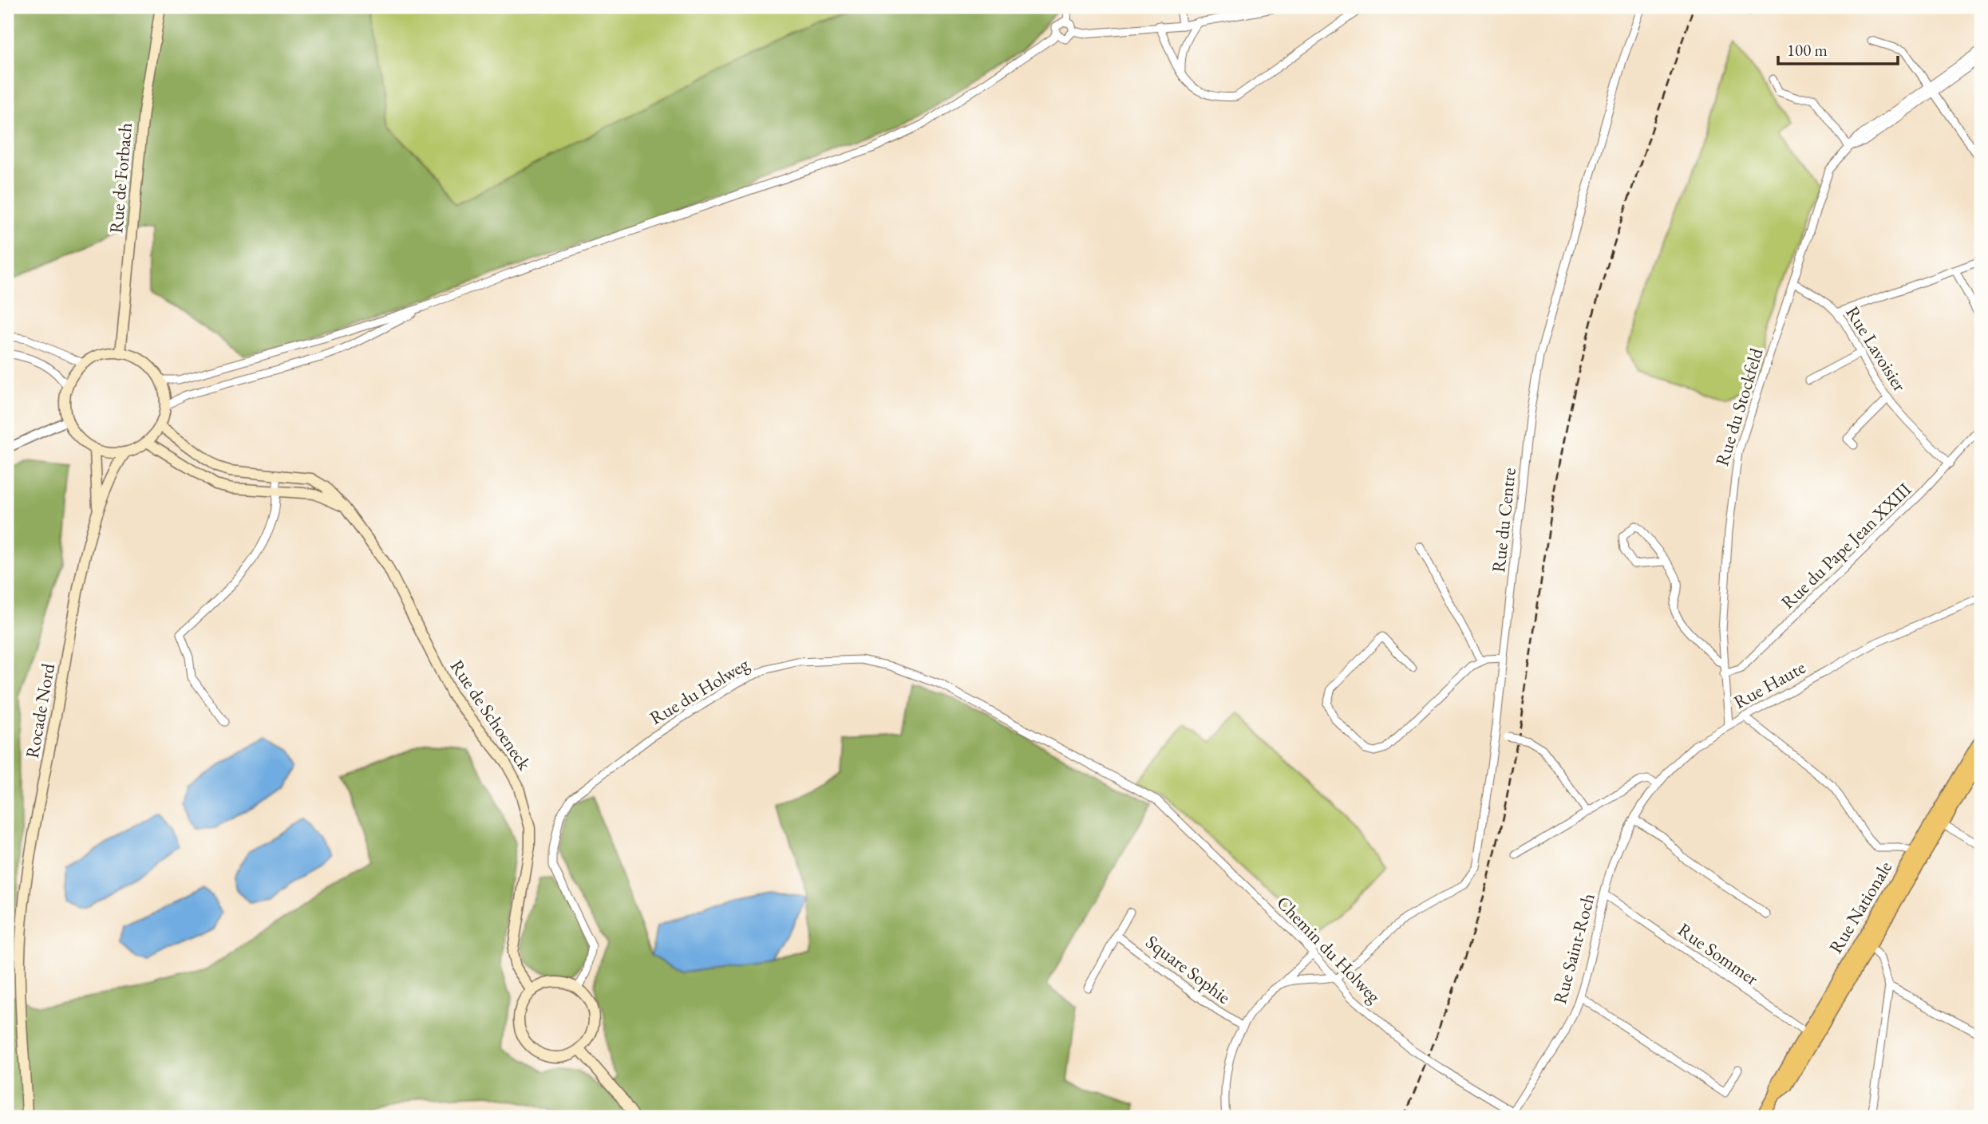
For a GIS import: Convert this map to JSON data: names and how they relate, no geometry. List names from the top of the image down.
{
  "streets": {
    "main road": [
      "Rue de Forbach",
      "Rocade Nord",
      "Rue de Schoeneck",
      "Rue Nationale"
    ],
    "street": [
      "Rue Lavoisier",
      "Rue du Stockfeld",
      "Rue du Centre",
      "Rue du Pape Jean XXIII",
      "Rue Haute",
      "Rue du Holweg",
      "Rue Saint-Roch",
      "Chemin du Holweg",
      "Rue Sommer",
      "Square Sophie"
    ]
  },
  "crossings": [
    ["Rue de Forbach", "Rue de Schoeneck"],
    ["Rue Lavoisier", "Rue du Stockfeld"],
    ["Rue Lavoisier", "Rue du Pape Jean XXIII"],
    ["Rue du Stockfeld", "Rue du Pape Jean XXIII"],
    ["Rue du Stockfeld", "Rue Haute"],
    ["Rue du Centre", "Chemin du Holweg"],
    ["Rue Haute", "Rue Saint-Roch"],
    ["Rue du Holweg", "Rue de Schoeneck"],
    ["Rue du Holweg", "Chemin du Holweg"],
    ["Rue Nationale", "Rue Sommer"],
    ["Rue Saint-Roch", "Chemin du Holweg"],
    ["Rue Saint-Roch", "Rue Sommer"]
  ],
  "scale_bar": "100 m"
}
